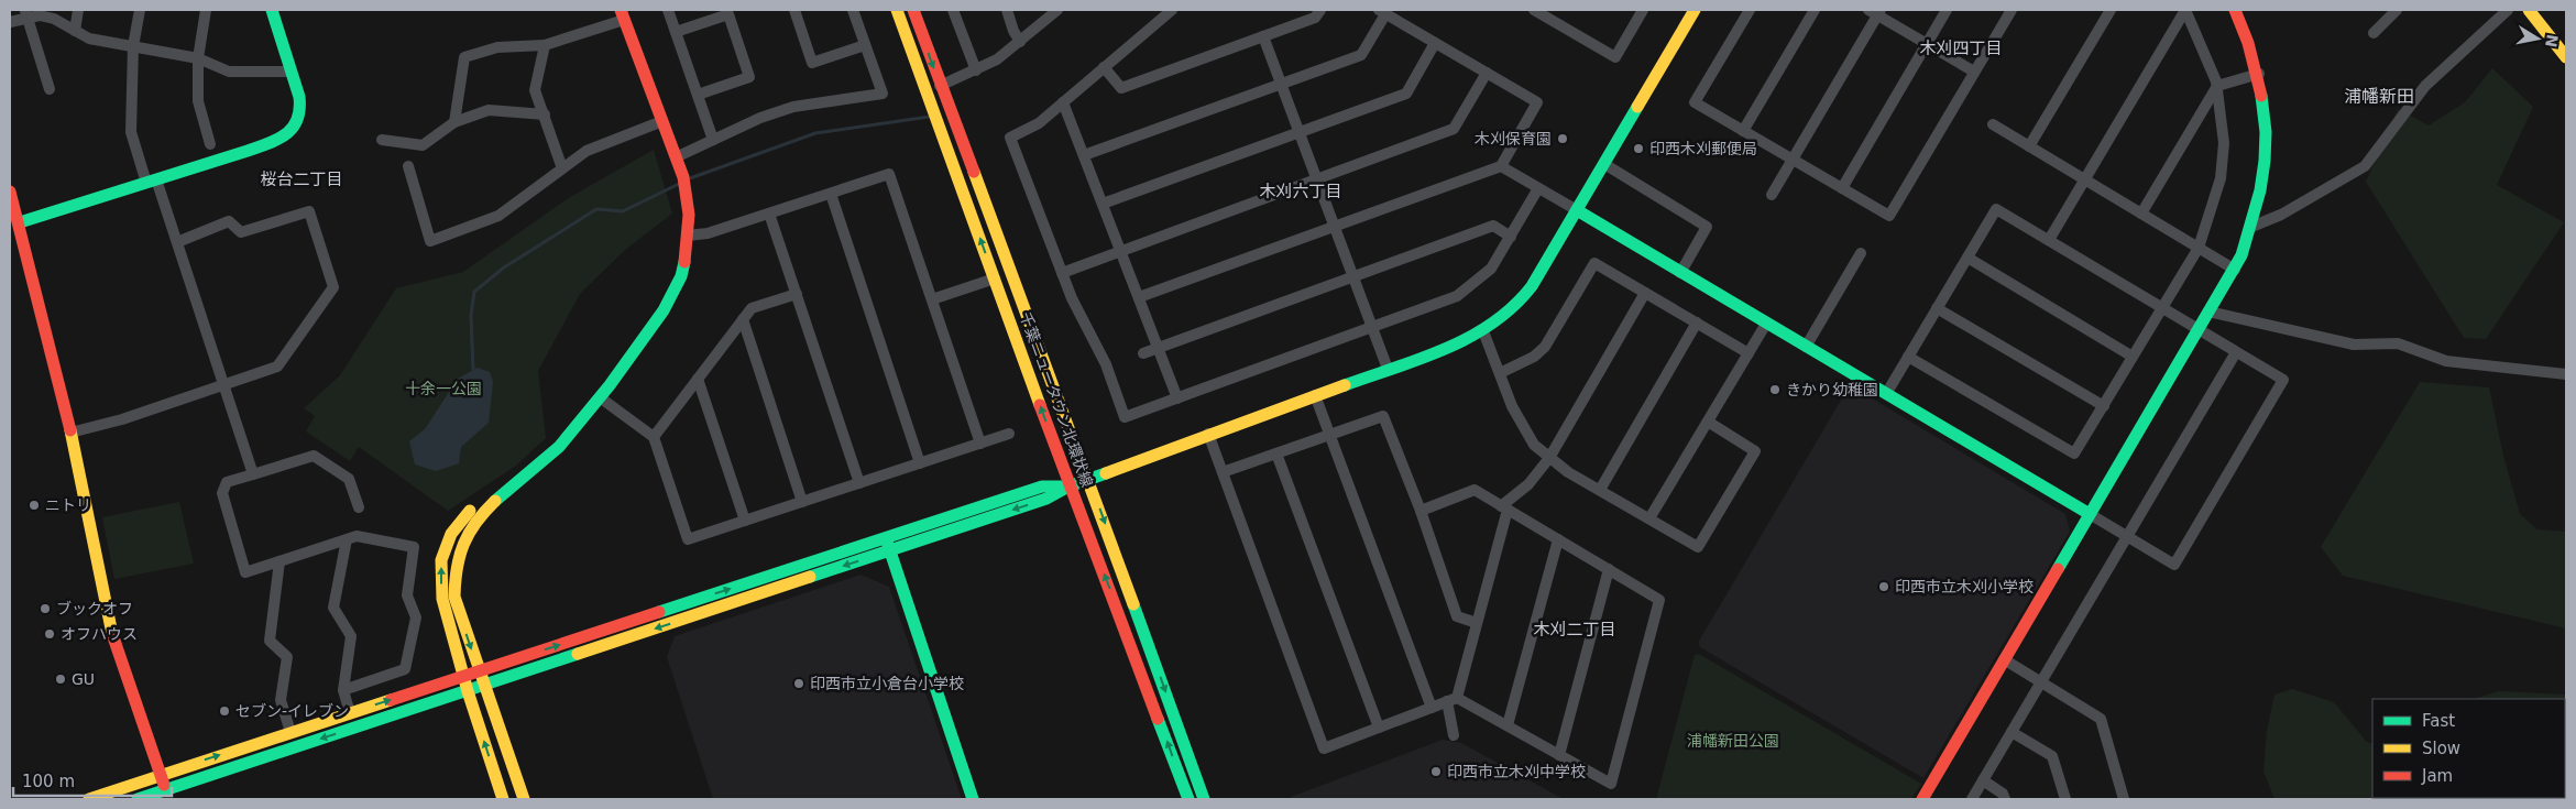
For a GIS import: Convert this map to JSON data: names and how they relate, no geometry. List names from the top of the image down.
{
  "streets": {
    "street": ["千葉ニュータウン北環状線"]
  },
  "districts": [
    "木刈四丁目",
    "浦幡新田",
    "桜台二丁目",
    "木刈六丁目",
    "木刈二丁目"
  ],
  "parks": ["十余一公園", "浦幡新田公園"],
  "places": [
    "木刈保育園",
    "印西木刈郵便局",
    "きかり幼稚園",
    "ニトリ",
    "印西市立木刈小学校",
    "ブックオフ",
    "オフハウス",
    "GU",
    "印西市立小倉台小学校",
    "セブン-イレブン",
    "印西市立木刈中学校"
  ],
  "legend": ["Fast", "Slow", "Jam"],
  "scale_bar": "100 m",
  "north": "right"
}
